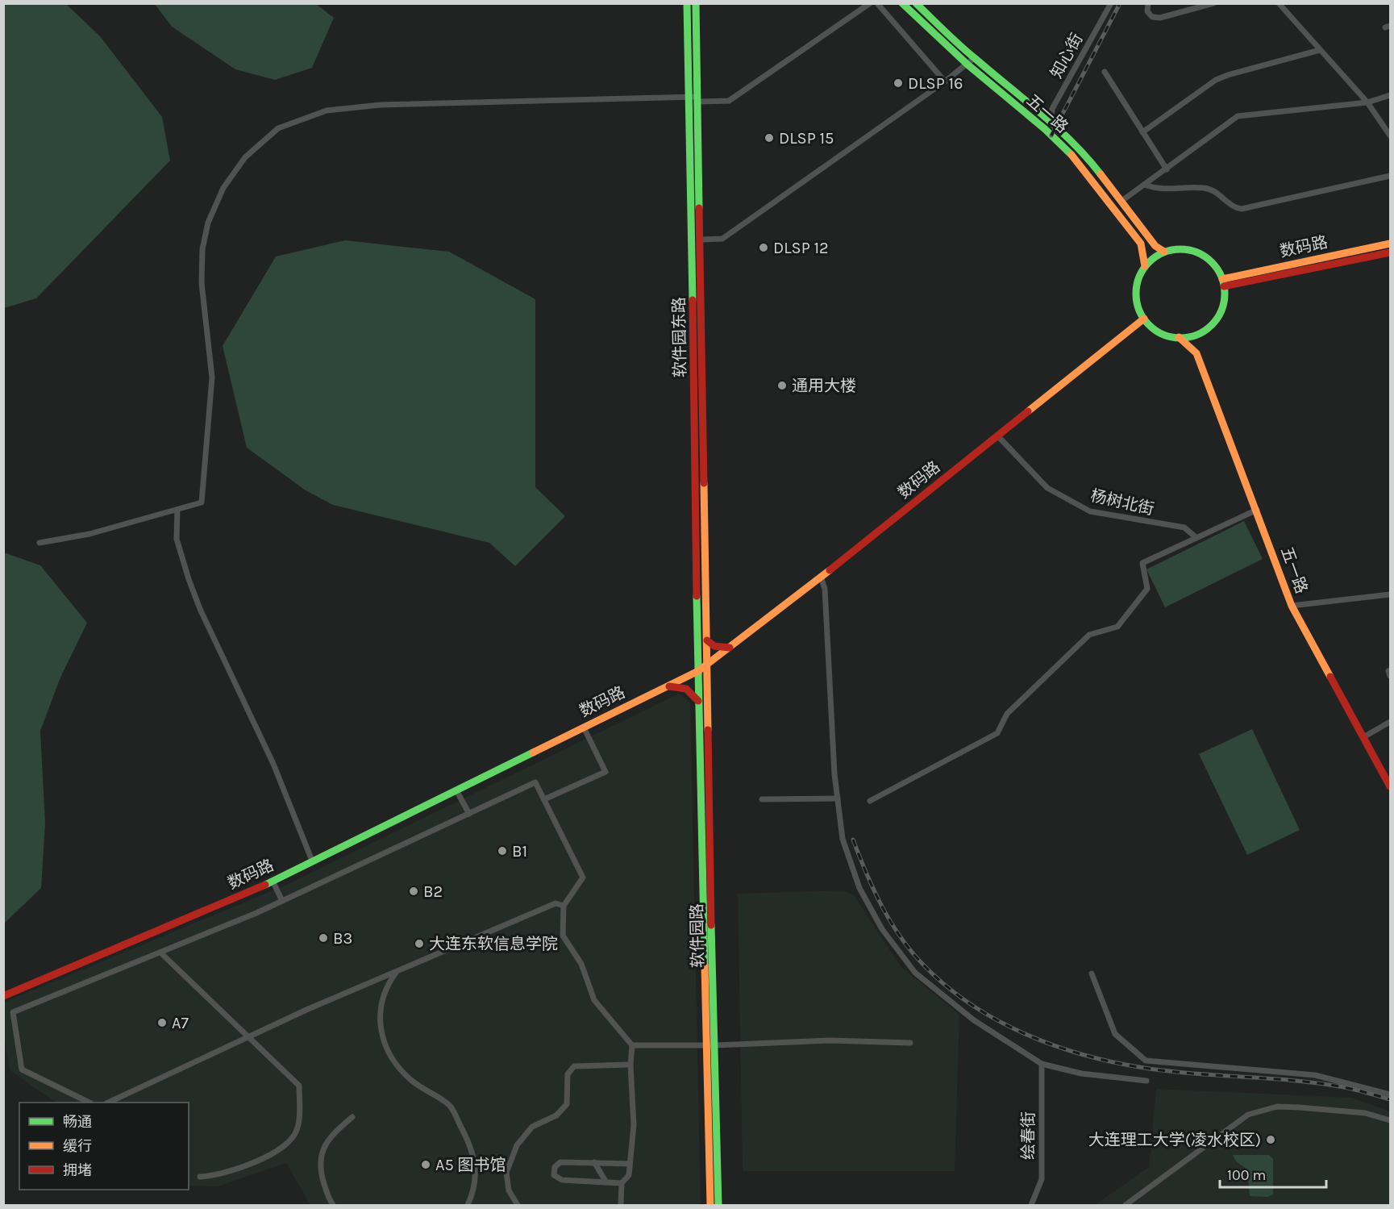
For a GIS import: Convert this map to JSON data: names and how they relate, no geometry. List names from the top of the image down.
{
  "streets": {
    "main road": [
      "五一路",
      "数码路",
      "软件园东路",
      "软件园路"
    ],
    "street": ["知心街", "杨树北街", "绘春街"]
  },
  "crossings": [
    ["知心街", "五一路"],
    ["五一路", "数码路"],
    ["数码路", "软件园东路"],
    ["数码路", "杨树北街"],
    ["数码路", "软件园路"],
    ["软件园东路", "软件园路"]
  ],
  "places": [
    "DLSP 16",
    "DLSP 15",
    "DLSP 12",
    "通用大楼",
    "B1",
    "B2",
    "B3",
    "大连东软信息学院",
    "A7",
    "大连理工大学(凌水校区)",
    "A5 图书馆"
  ],
  "legend": ["畅通", "缓行", "拥堵"],
  "scale_bar": "100 m"
}
